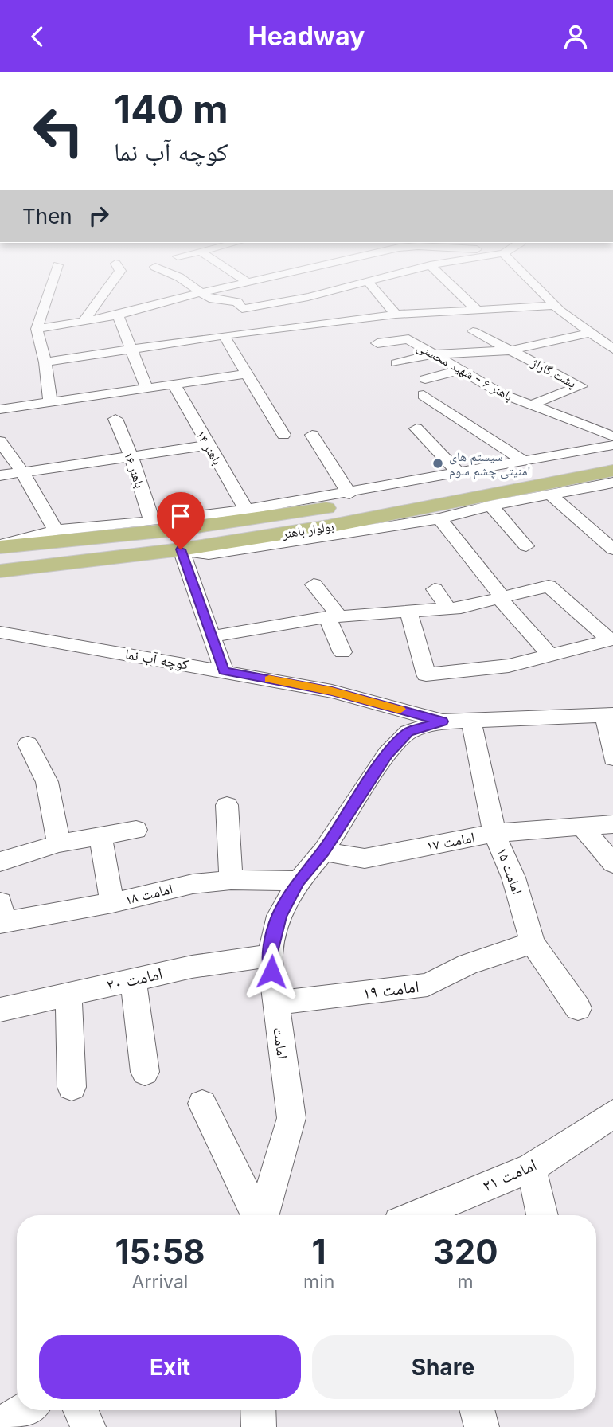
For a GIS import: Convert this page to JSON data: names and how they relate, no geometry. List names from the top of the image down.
{
  "streets": {
    "main road": ["بولوار باهنر"],
    "street": [
      "باهنر ۶ - شهید محسنی",
      "پشت گاراژ",
      "باهنر ۱۴",
      "باهنر ۱۶",
      "کوچه آب نما",
      "امامت ۱۷",
      "امامت ۱۵",
      "امامت ۱۸",
      "امامت ۲۰",
      "امامت ۱۹",
      "امامت",
      "امامت ۲۱"
    ]
  },
  "crossings": [
    ["باهنر ۶ - شهید محسنی", "پشت گاراژ"],
    ["کوچه آب نما", "امامت"],
    ["امامت ۱۷", "امامت ۱۵"],
    ["امامت ۱۷", "امامت"],
    ["امامت ۱۵", "امامت ۱۹"],
    ["امامت ۱۵", "امامت"],
    ["امامت ۱۸", "امامت"],
    ["امامت ۲۰", "امامت"],
    ["امامت ۱۹", "امامت"]
  ],
  "places": ["سیستم های امنیتی چشم سوم"],
  "page": {
    "header": "Headway",
    "turn": ["140 m", "کوچه آب نما"],
    "then": "Then",
    "eta": [
      "15:58",
      "Arrival",
      "1",
      "min",
      "320",
      "m"
    ],
    "buttons": ["Exit", "Share"]
  }
}
